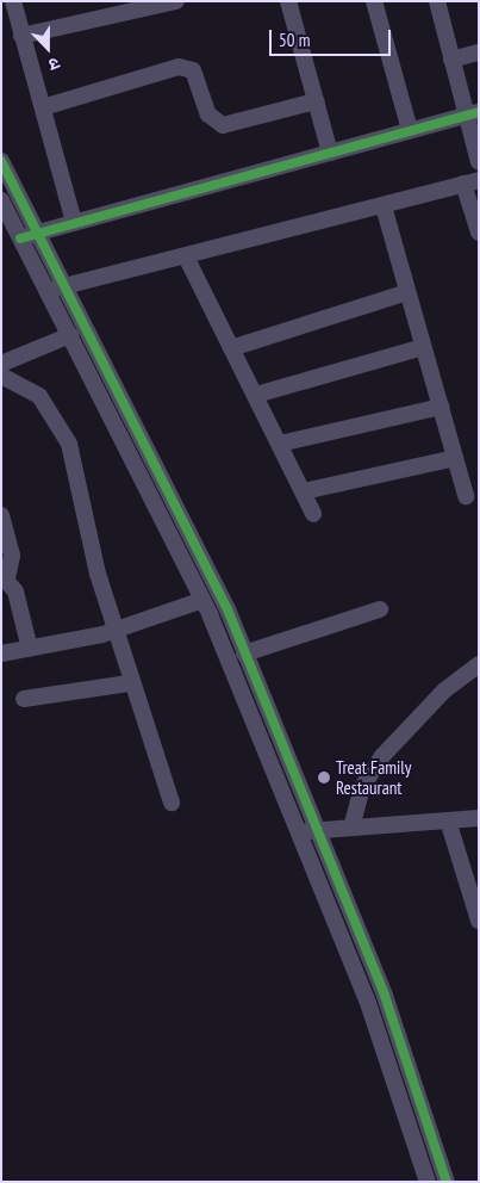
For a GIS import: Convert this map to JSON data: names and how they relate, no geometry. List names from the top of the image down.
{
  "places": ["Treat Family Restaurant"],
  "scale_bar": "50 m",
  "north": "bottom"
}
